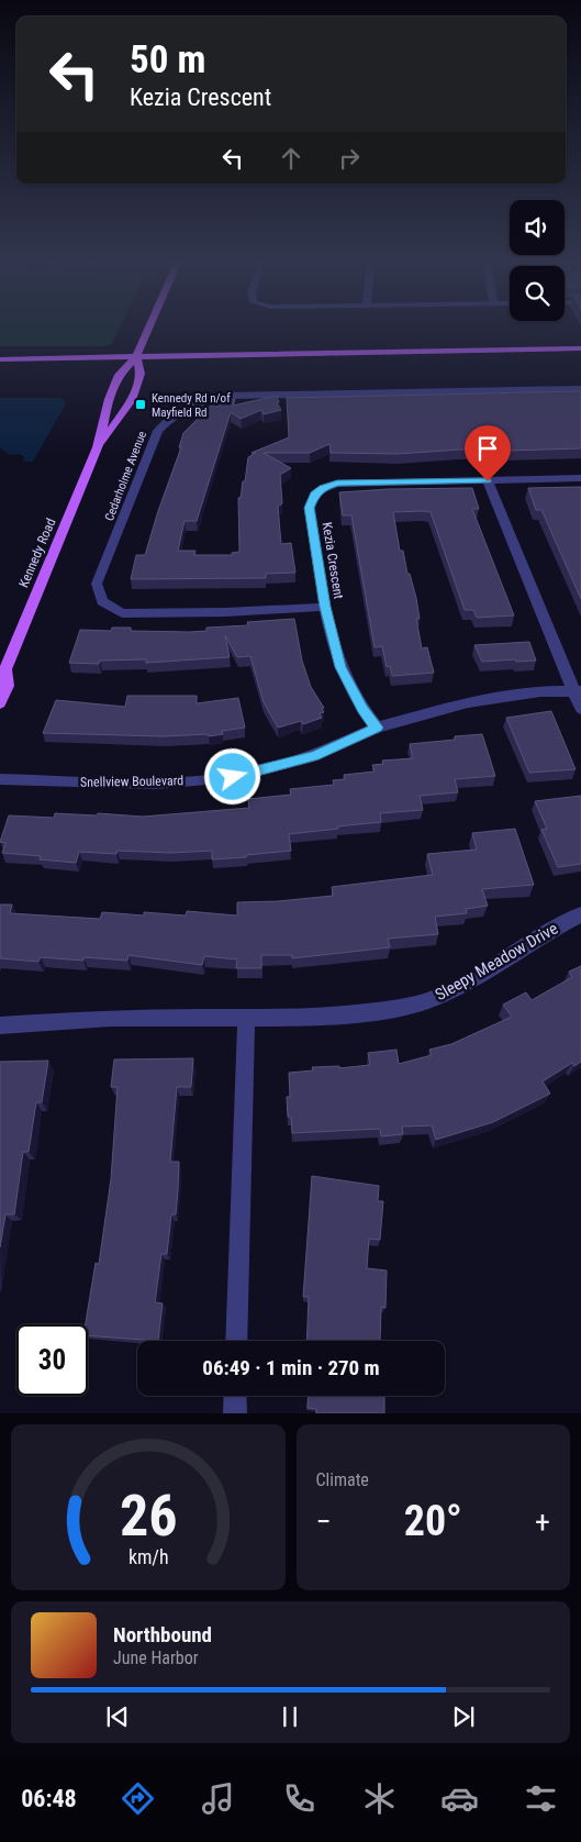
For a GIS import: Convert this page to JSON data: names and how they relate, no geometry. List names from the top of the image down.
{
  "streets": {
    "main road": ["Kennedy Road"],
    "street": [
      "Cedarholme Avenue",
      "Kezia Crescent",
      "Snellview Boulevard",
      "Sleepy Meadow Drive"
    ]
  },
  "crossings": [
    ["Cedarholme Avenue", "Kezia Crescent"],
    ["Kezia Crescent", "Snellview Boulevard"]
  ],
  "places": {
    "transit": ["Kennedy Rd n/of Mayfield Rd"]
  },
  "page": {
    "turn": ["50 m", "Kezia Crescent"],
    "limit": "30",
    "trip": "06:49 · 1 min · 270 m",
    "tile": "Climate",
    "heat": ["−", "20°", "+"],
    "song": ["Northbound", "June Harbor"],
    "tabs": "06:48",
    "gauge": ["26", "km/h"]
  }
}
